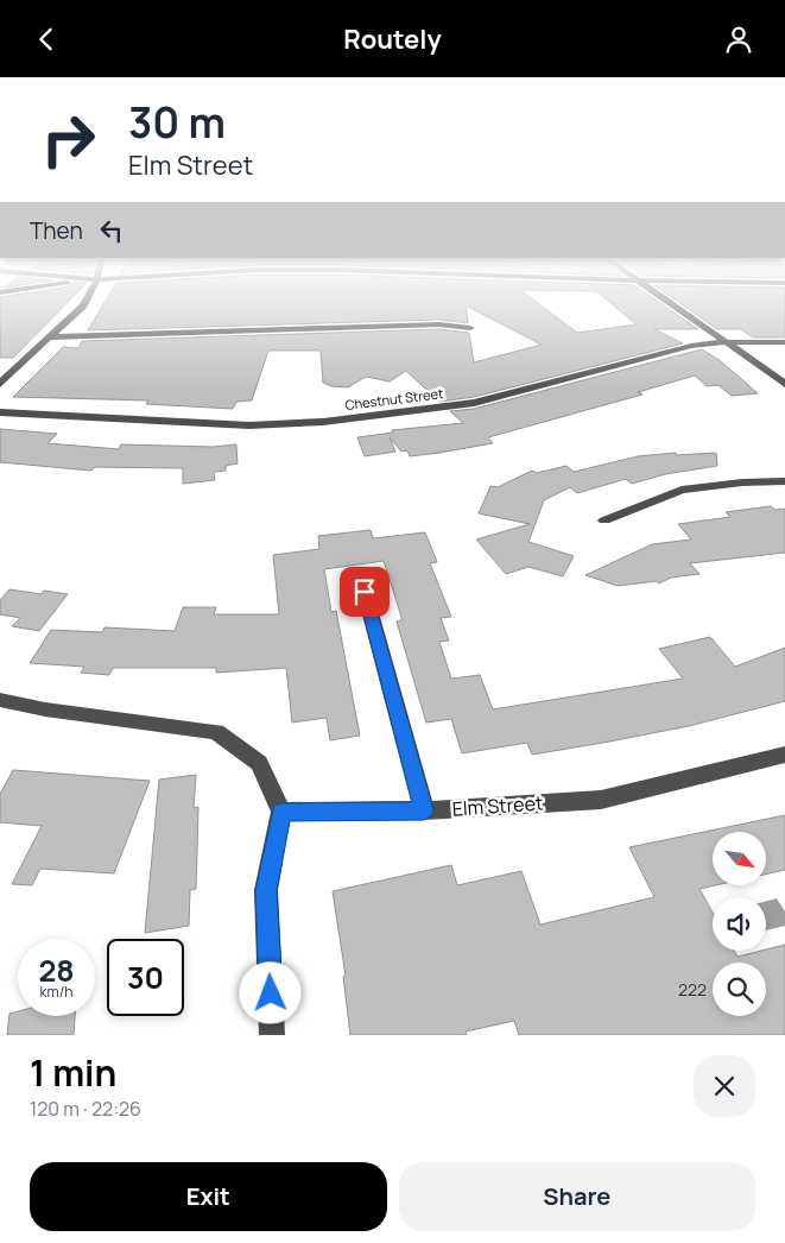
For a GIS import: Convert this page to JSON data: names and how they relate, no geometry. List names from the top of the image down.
{
  "streets": {
    "street": ["Chestnut Street", "Elm Street"]
  },
  "house_numbers": ["222"],
  "north": "bottom right",
  "page": {
    "header": "Routely",
    "turn": ["30 m", "Elm Street"],
    "then": "Then",
    "speed": "28 km/h",
    "limit": "30",
    "heading": ["1 min", "120 m · 22:26"],
    "buttons": ["Exit", "Share"]
  }
}
